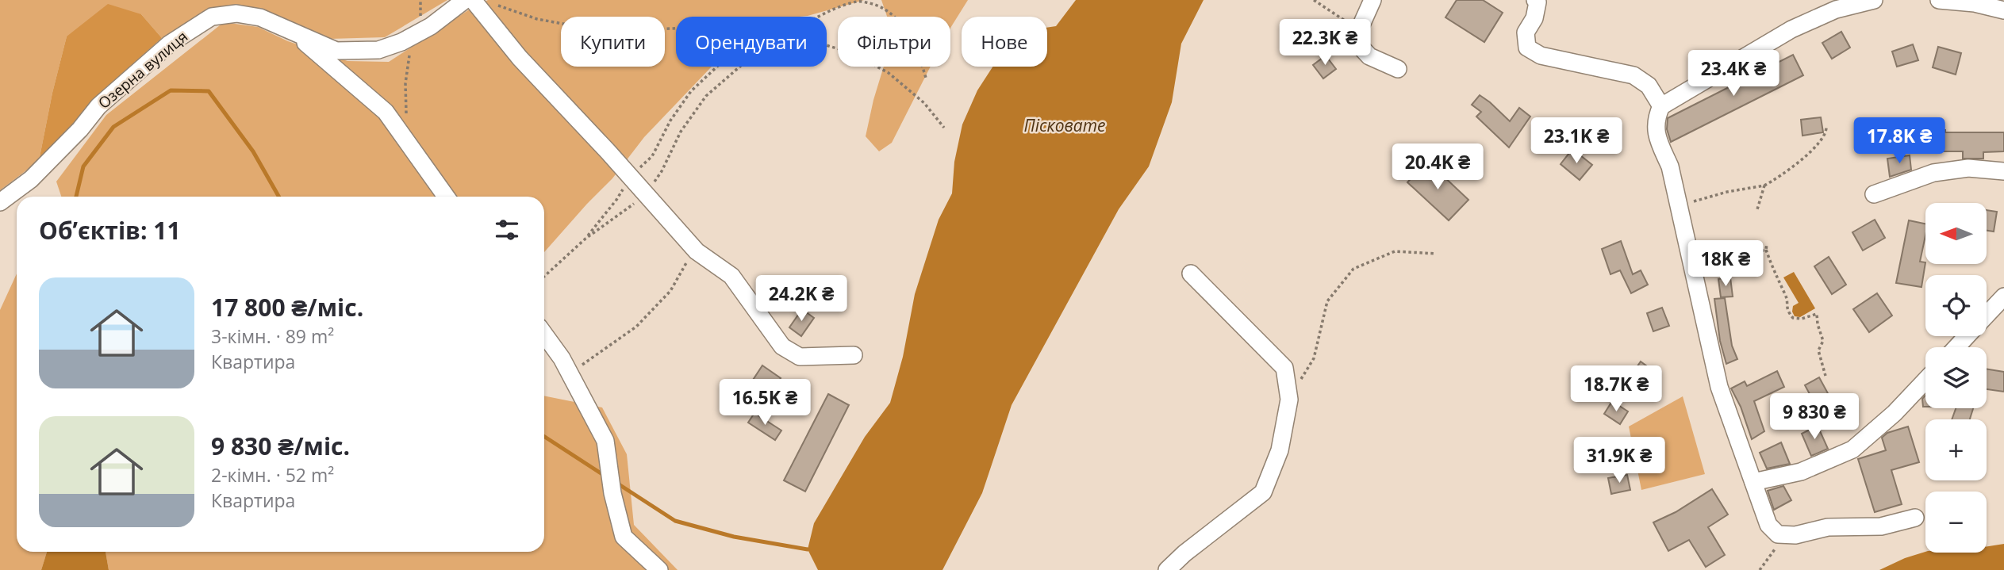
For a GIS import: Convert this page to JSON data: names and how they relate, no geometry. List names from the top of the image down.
{
  "streets": {
    "street": ["Озерна вулиця"]
  },
  "water": ["Пісковате"],
  "north": "left",
  "page": {
    "chip": [
      "Купити",
      "Орендувати",
      "Фільтри",
      "Нове"
    ],
    "price": [
      "22.3K ₴",
      "23.4K ₴",
      "23.1K ₴",
      "17.8K ₴",
      "20.4K ₴",
      "18K ₴",
      "24.2K ₴",
      "18.7K ₴",
      "16.5K ₴",
      "9 830 ₴",
      "31.9K ₴"
    ],
    "heading": "Об’єктів: 11",
    "map_buttons": ["+", "−"],
    "list": [
      {
        "name": "17 800 ₴/міс.",
        "note": "3-кімн. · 89 m² · Квартира"
      },
      {
        "name": "9 830 ₴/міс.",
        "note": "2-кімн. · 52 m² · Квартира"
      }
    ]
  }
}
